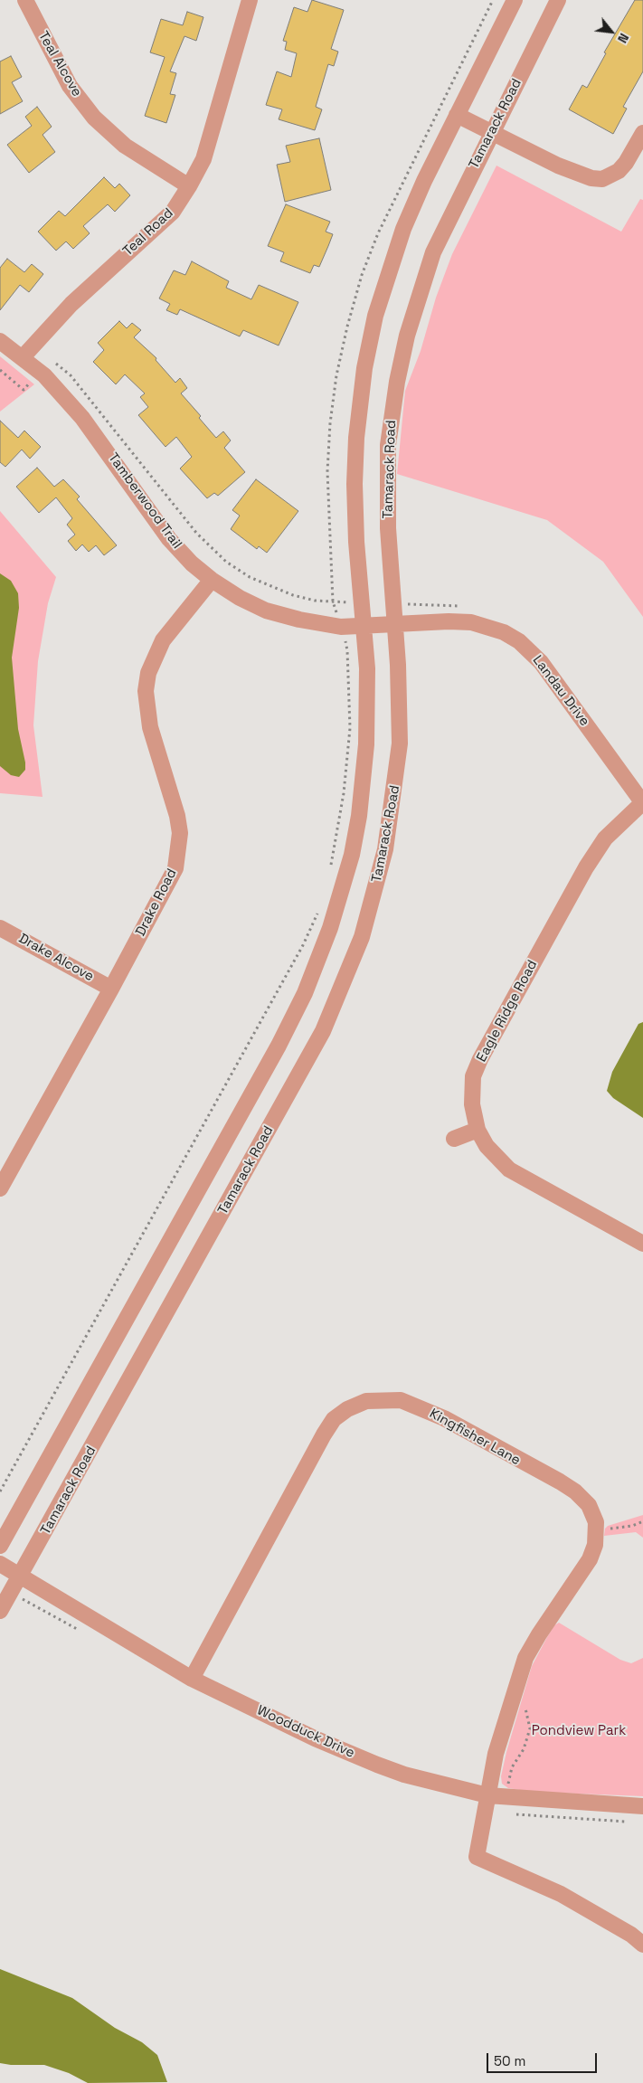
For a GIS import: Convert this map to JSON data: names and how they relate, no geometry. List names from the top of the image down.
{
  "streets": {
    "street": [
      "Teal Alcove",
      "Tamarack Road",
      "Teal Road",
      "Tamberwood Trail",
      "Landau Drive",
      "Drake Road",
      "Drake Alcove",
      "Eagle Ridge Road",
      "Kingfisher Lane",
      "Woodduck Drive"
    ]
  },
  "crossings": [
    ["Teal Alcove", "Teal Road"],
    ["Tamarack Road", "Tamberwood Trail"],
    ["Tamarack Road", "Landau Drive"],
    ["Tamarack Road", "Woodduck Drive"],
    ["Teal Road", "Tamberwood Trail"],
    ["Tamberwood Trail", "Landau Drive"],
    ["Tamberwood Trail", "Drake Road"],
    ["Landau Drive", "Eagle Ridge Road"],
    ["Drake Road", "Drake Alcove"],
    ["Kingfisher Lane", "Woodduck Drive"]
  ],
  "parks": ["Pondview Park"],
  "scale_bar": "50 m",
  "north": "bottom right"
}
